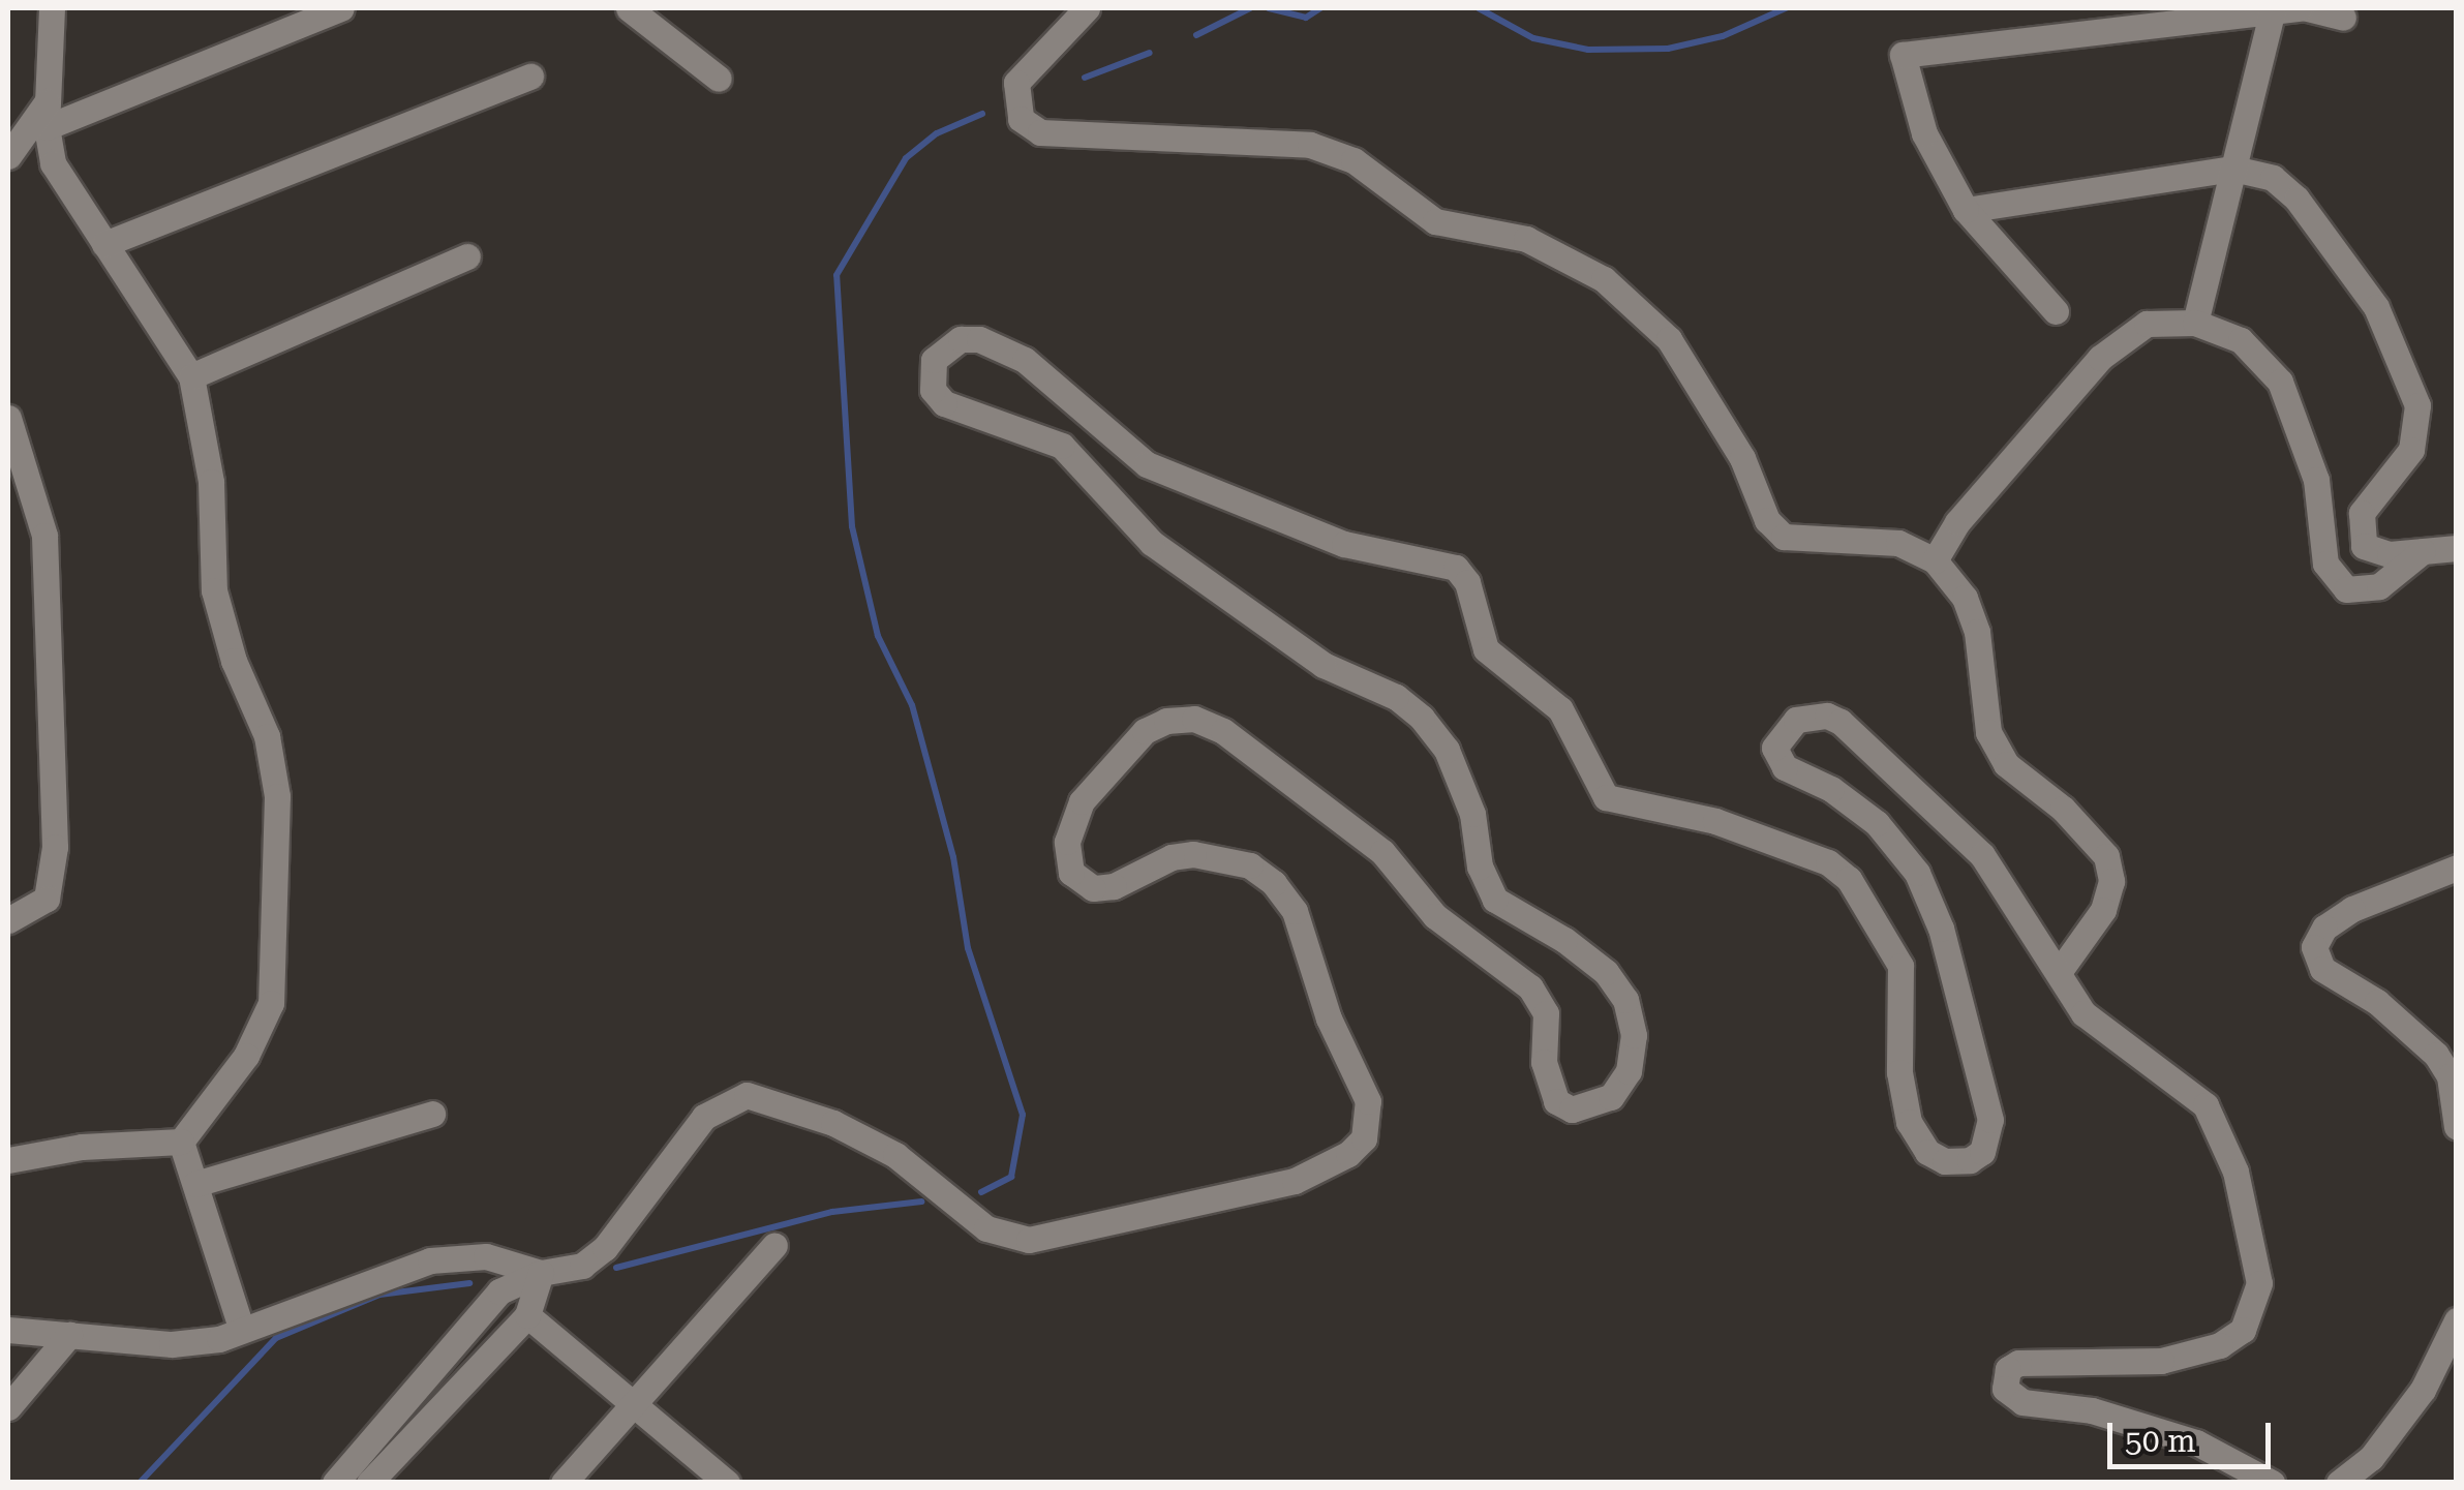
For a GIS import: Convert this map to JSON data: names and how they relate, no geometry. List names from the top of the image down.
{
  "scale_bar": "50 m"
}
